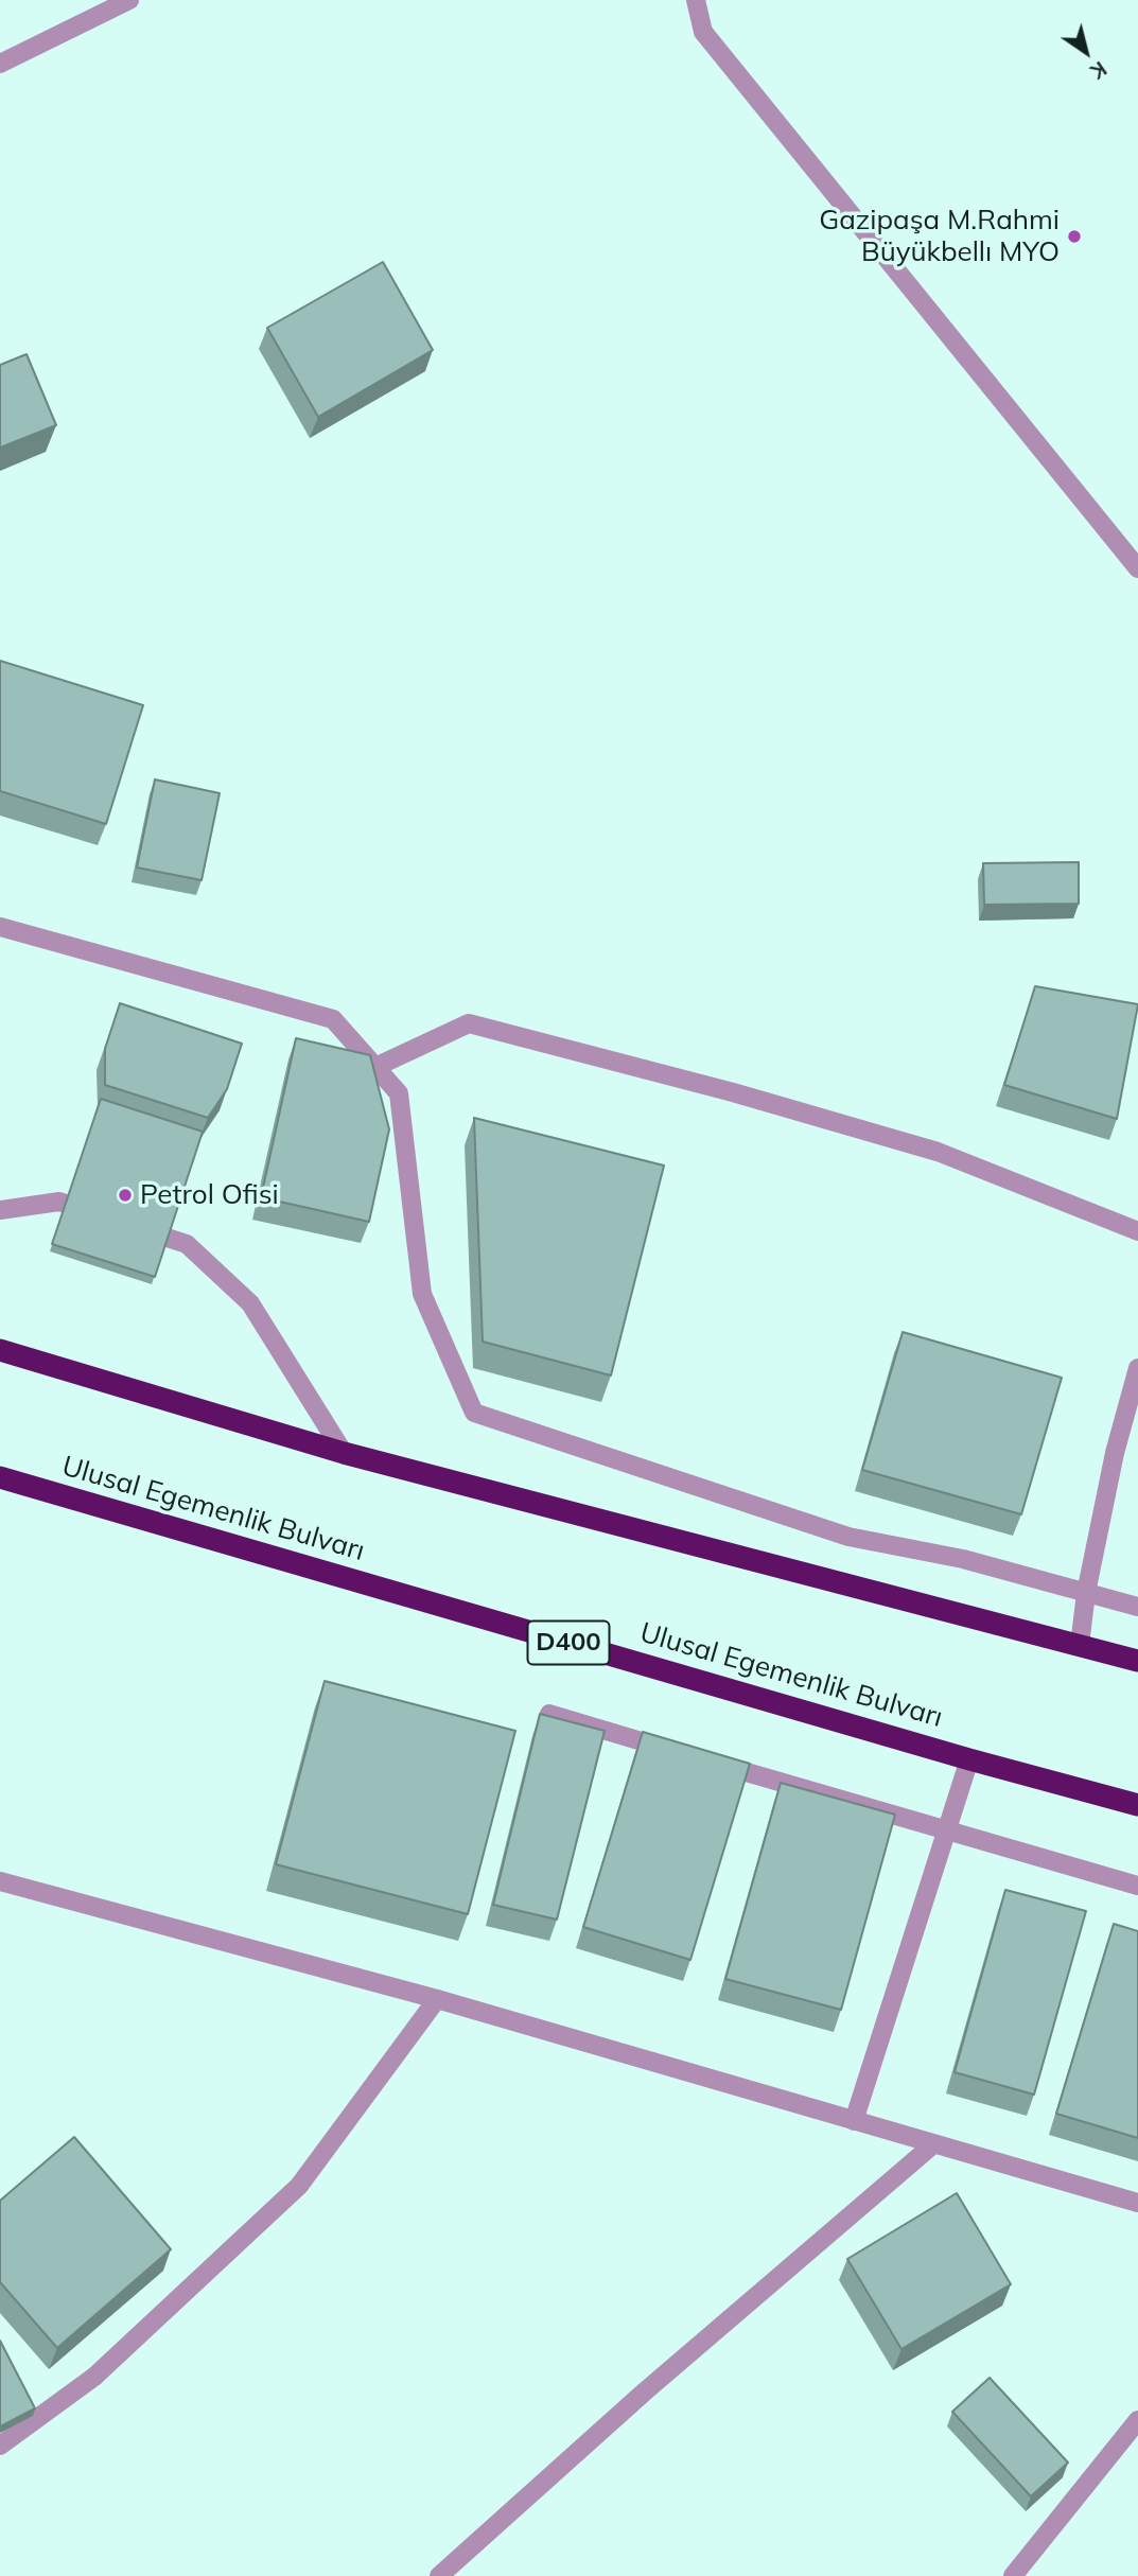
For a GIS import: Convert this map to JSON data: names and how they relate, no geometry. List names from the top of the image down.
{
  "streets": {
    "highway": ["Ulusal Egemenlik Bulvarı", "D400"]
  },
  "places": ["Gazipaşa M.Rahmi Büyükbellı MYO", "Petrol Ofisi"],
  "north": "bottom right"
}
